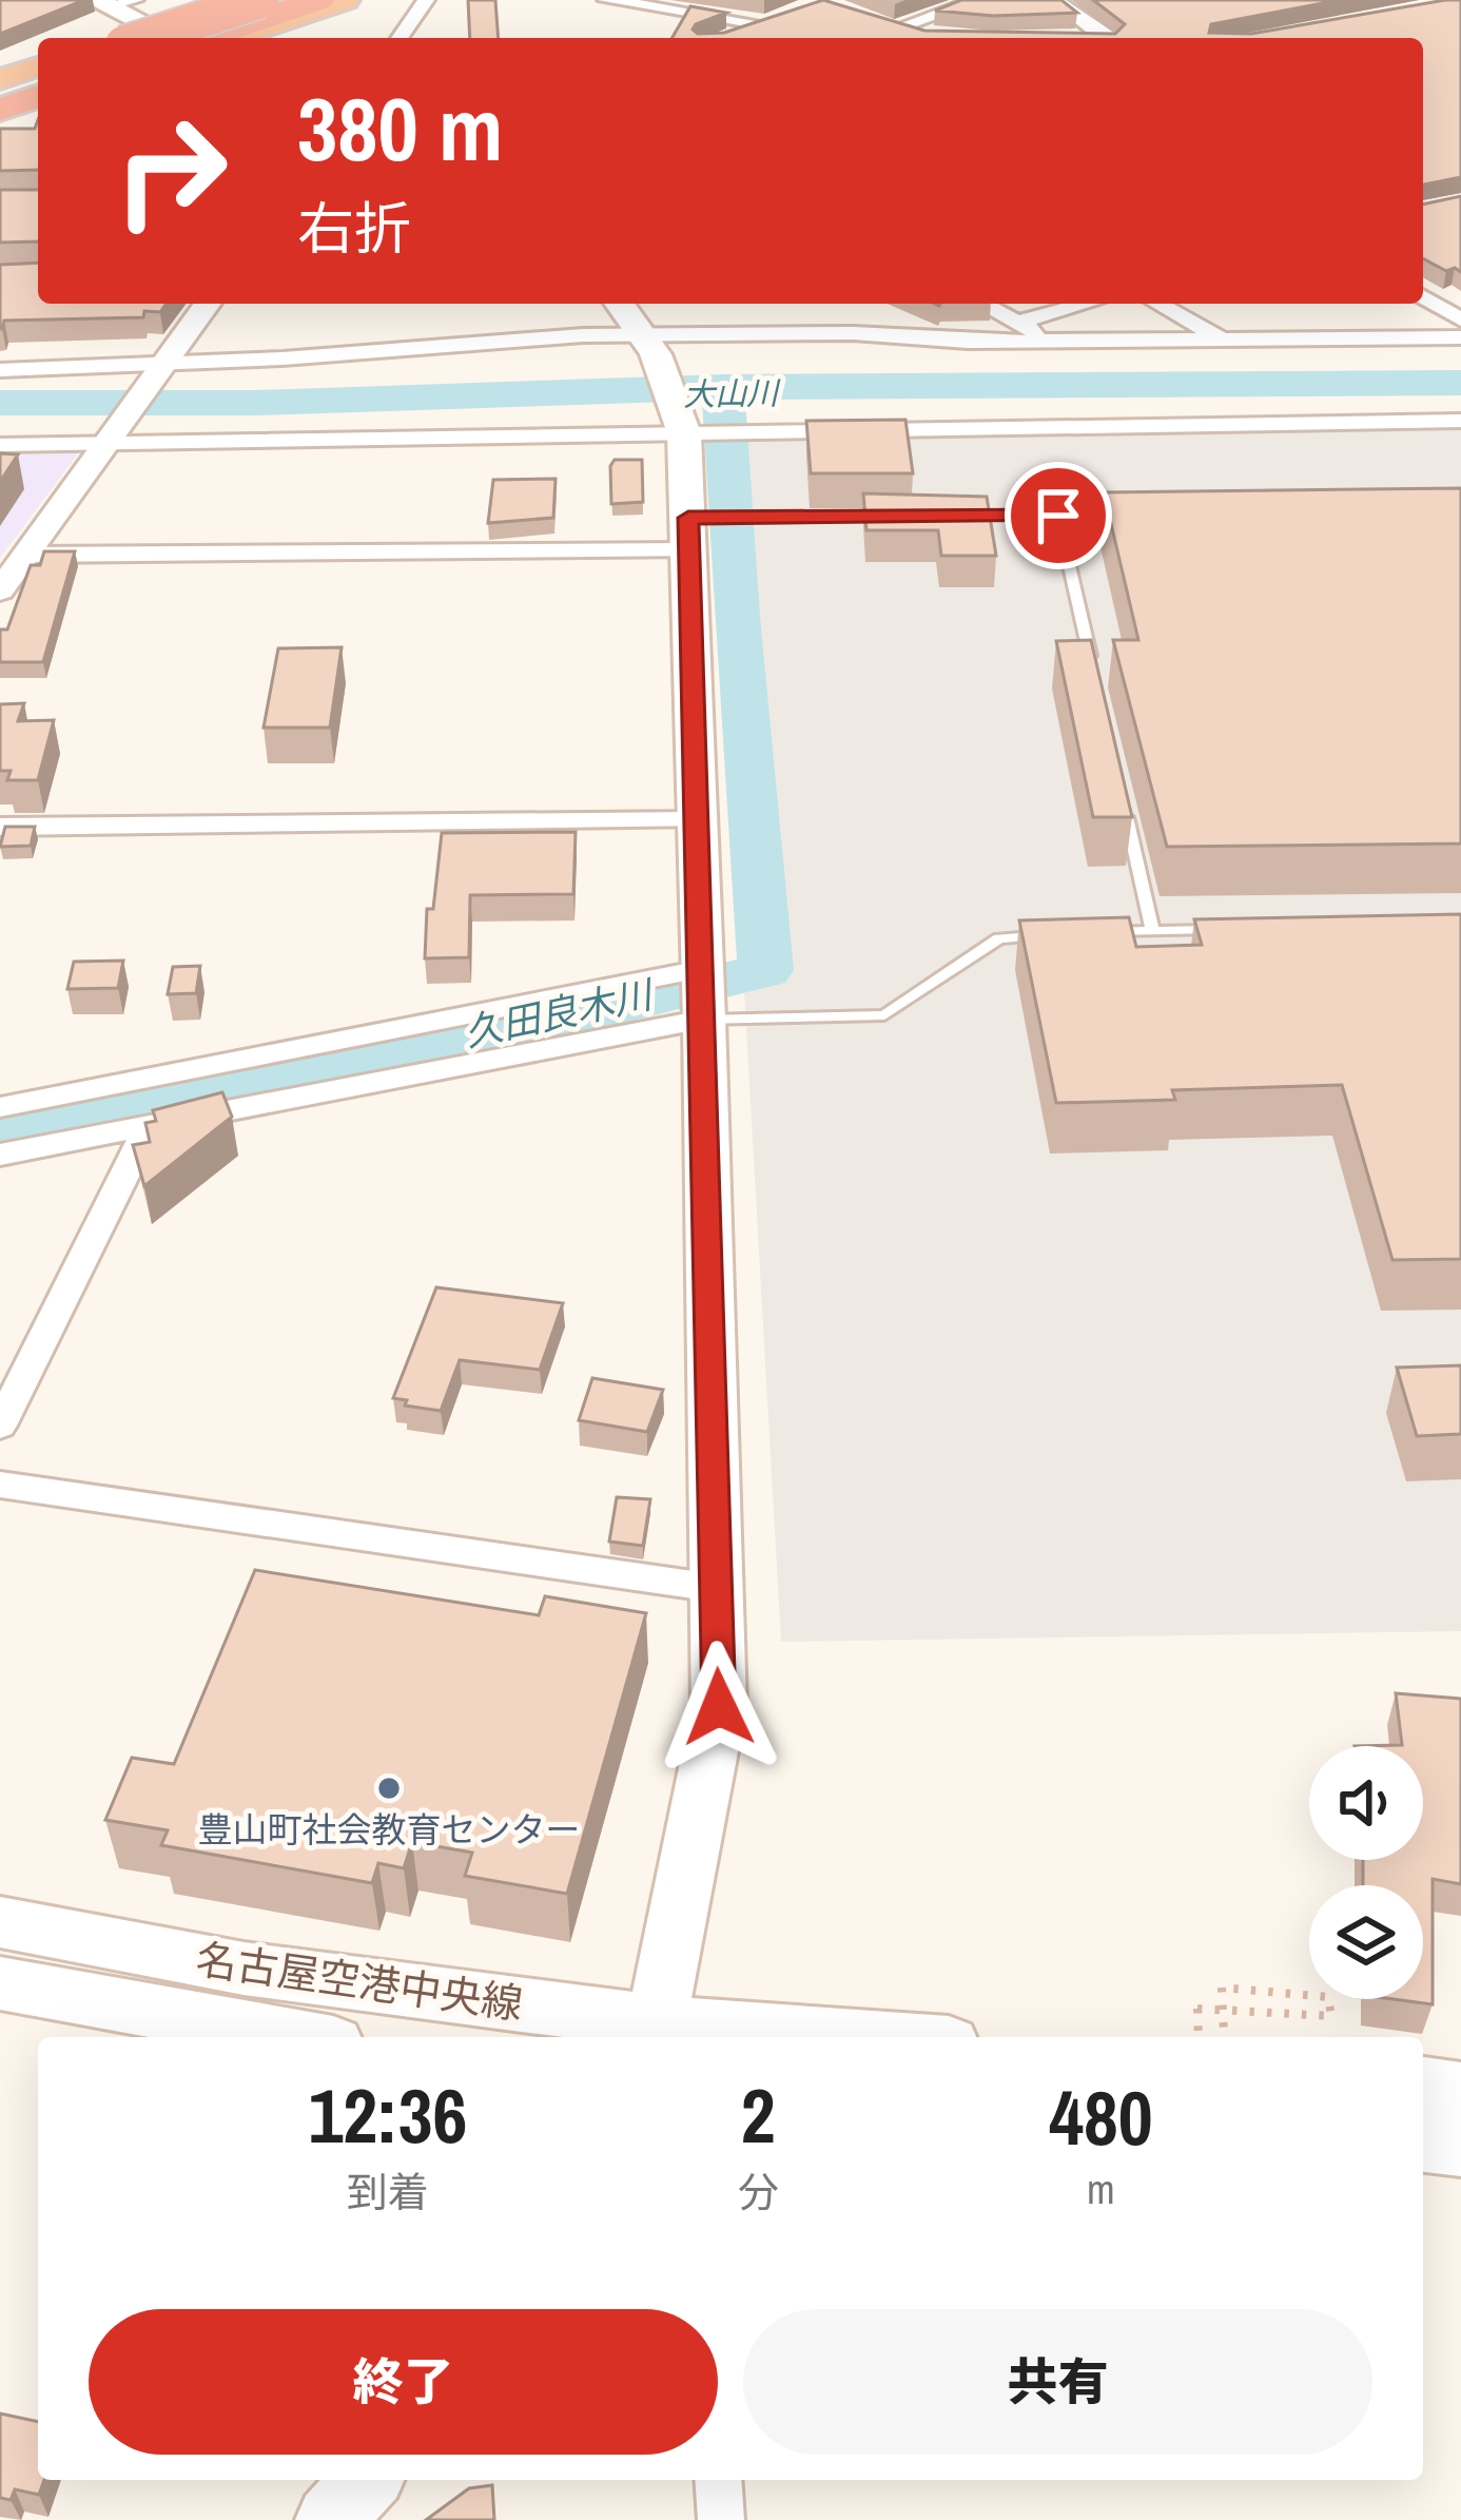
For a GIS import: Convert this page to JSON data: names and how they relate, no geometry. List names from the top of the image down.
{
  "streets": {
    "main road": ["名古屋空港中央線"]
  },
  "water": ["大山川", "久田良木川"],
  "places": ["豊山町社会教育センター"],
  "page": {
    "turn": ["380 m", "右折"],
    "eta": [
      "12:36",
      "到着",
      "2",
      "分",
      "480",
      "m"
    ],
    "buttons": ["終了", "共有"]
  }
}
